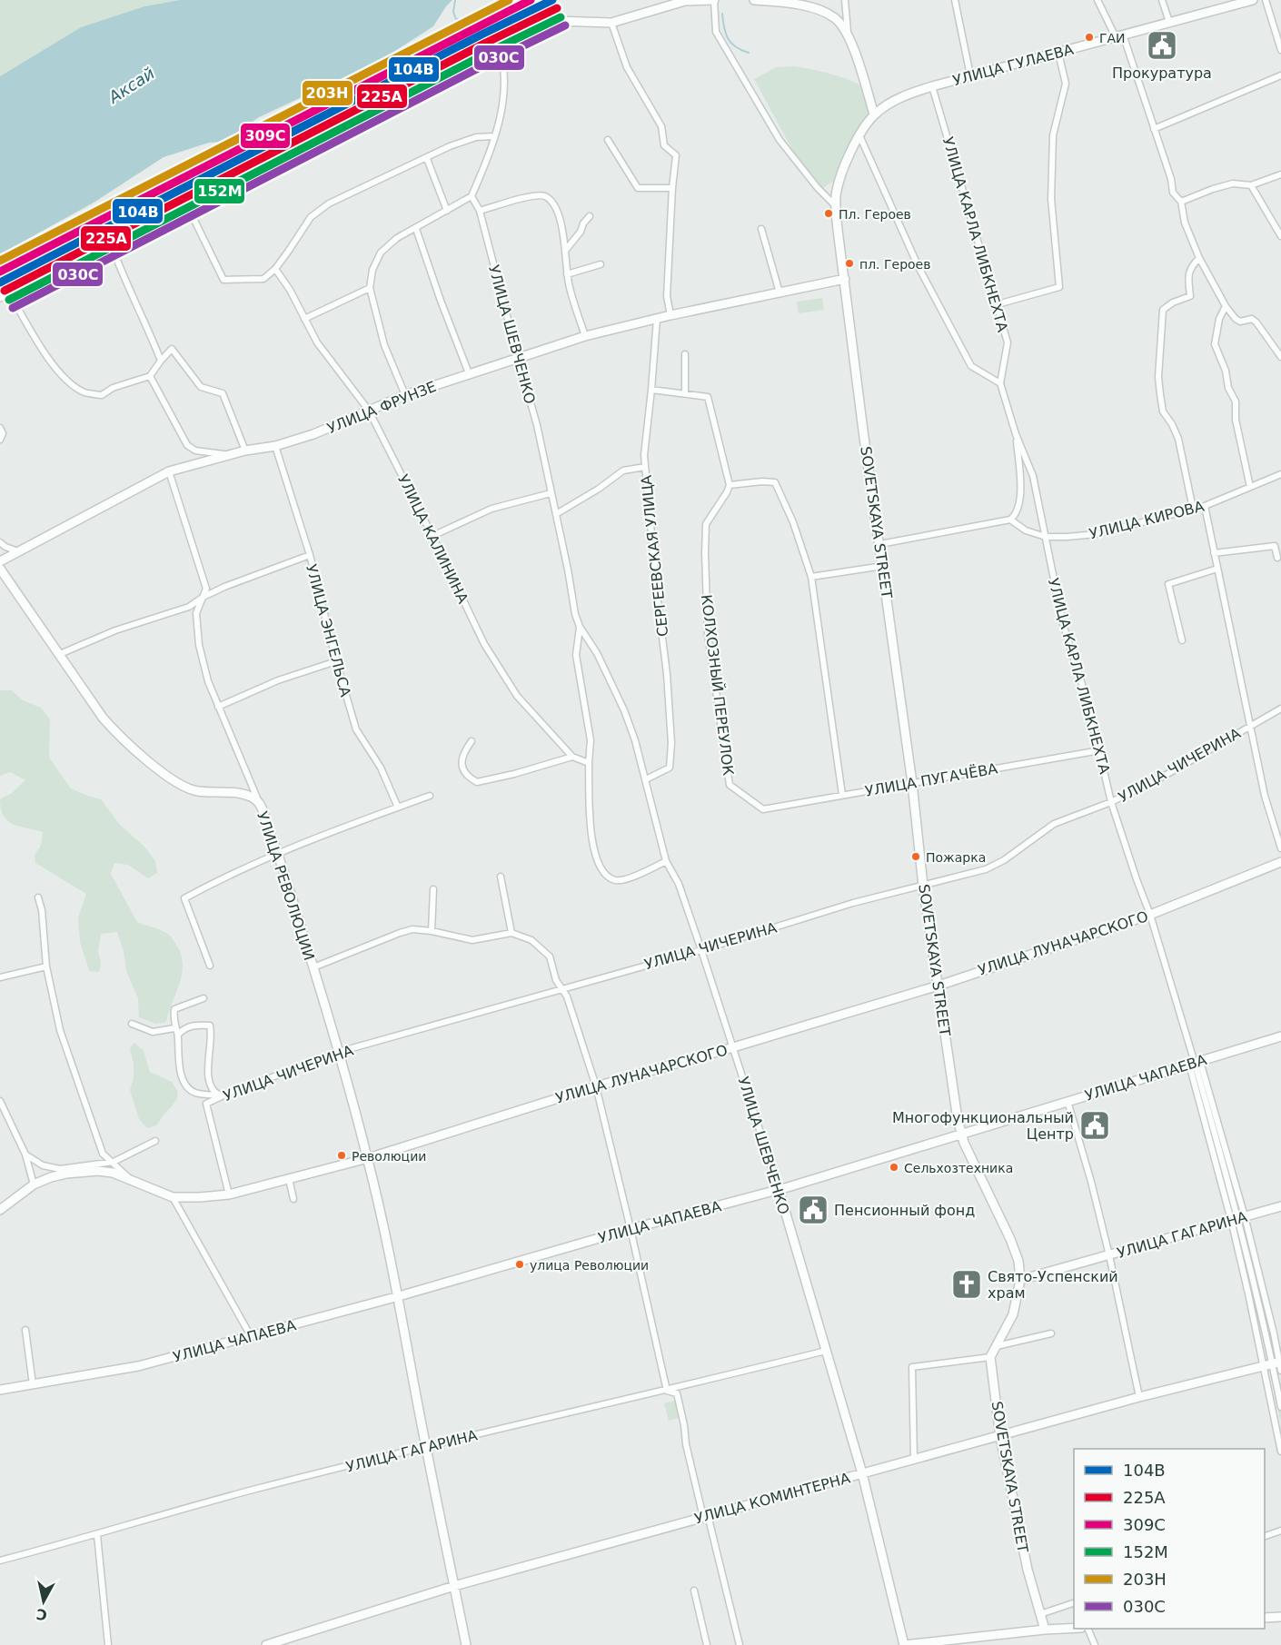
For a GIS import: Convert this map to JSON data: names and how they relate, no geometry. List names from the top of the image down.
{
  "streets": {
    "street": [
      "УЛИЦА ГУЛАЕВА",
      "УЛИЦА КАРЛА ЛИБКНЕХТА",
      "УЛИЦА ШЕВЧЕНКО",
      "УЛИЦА ФРУНЗЕ",
      "УЛИЦА КИРОВА",
      "SOVETSKAYA STREET",
      "УЛИЦА КАЛИНИНА",
      "СЕРГЕЕВСКАЯ УЛИЦА",
      "УЛИЦА ЭНГЕЛЬСА",
      "КОЛХОЗНЫЙ ПЕРЕУЛОК",
      "УЛИЦА ЧИЧЕРИНА",
      "УЛИЦА ПУГАЧЁВА",
      "УЛИЦА РЕВОЛЮЦИИ",
      "УЛИЦА ЛУНАЧАРСКОГО",
      "УЛИЦА ЧАПАЕВА",
      "УЛИЦА ГАГАРИНА",
      "УЛИЦА КОМИНТЕРНА"
    ]
  },
  "crossings": [
    ["УЛИЦА ГУЛАЕВА", "УЛИЦА КАРЛА ЛИБКНЕХТА"],
    ["УЛИЦА ГУЛАЕВА", "SOVETSKAYA STREET"],
    ["УЛИЦА КАРЛА ЛИБКНЕХТА", "УЛИЦА КИРОВА"],
    ["УЛИЦА КАРЛА ЛИБКНЕХТА", "УЛИЦА ЧИЧЕРИНА"],
    ["УЛИЦА КАРЛА ЛИБКНЕХТА", "УЛИЦА ПУГАЧЁВА"],
    ["УЛИЦА КАРЛА ЛИБКНЕХТА", "УЛИЦА ЛУНАЧАРСКОГО"],
    ["УЛИЦА КАРЛА ЛИБКНЕХТА", "УЛИЦА ЧАПАЕВА"],
    ["УЛИЦА КАРЛА ЛИБКНЕХТА", "УЛИЦА ГАГАРИНА"],
    ["УЛИЦА КАРЛА ЛИБКНЕХТА", "УЛИЦА КОМИНТЕРНА"],
    ["УЛИЦА ШЕВЧЕНКО", "УЛИЦА ФРУНЗЕ"],
    ["УЛИЦА ШЕВЧЕНКО", "УЛИЦА КАЛИНИНА"],
    ["УЛИЦА ШЕВЧЕНКО", "СЕРГЕЕВСКАЯ УЛИЦА"],
    ["УЛИЦА ШЕВЧЕНКО", "УЛИЦА ЧИЧЕРИНА"],
    ["УЛИЦА ШЕВЧЕНКО", "УЛИЦА ЛУНАЧАРСКОГО"],
    ["УЛИЦА ШЕВЧЕНКО", "УЛИЦА ЧАПАЕВА"],
    ["УЛИЦА ШЕВЧЕНКО", "УЛИЦА ГАГАРИНА"],
    ["УЛИЦА ШЕВЧЕНКО", "УЛИЦА КОМИНТЕРНА"],
    ["УЛИЦА ФРУНЗЕ", "SOVETSKAYA STREET"],
    ["УЛИЦА ФРУНЗЕ", "УЛИЦА КАЛИНИНА"],
    ["УЛИЦА ФРУНЗЕ", "СЕРГЕЕВСКАЯ УЛИЦА"],
    ["УЛИЦА ФРУНЗЕ", "УЛИЦА ЭНГЕЛЬСА"],
    ["SOVETSKAYA STREET", "УЛИЦА ЧИЧЕРИНА"],
    ["SOVETSKAYA STREET", "УЛИЦА ПУГАЧЁВА"],
    ["SOVETSKAYA STREET", "УЛИЦА ЛУНАЧАРСКОГО"],
    ["SOVETSKAYA STREET", "УЛИЦА ЧАПАЕВА"],
    ["SOVETSKAYA STREET", "УЛИЦА ГАГАРИНА"],
    ["SOVETSKAYA STREET", "УЛИЦА КОМИНТЕРНА"],
    ["КОЛХОЗНЫЙ ПЕРЕУЛОК", "УЛИЦА ПУГАЧЁВА"],
    ["УЛИЦА ЧИЧЕРИНА", "УЛИЦА РЕВОЛЮЦИИ"],
    ["УЛИЦА ЧИЧЕРИНА", "УЛИЦА ЛУНАЧАРСКОГО"],
    ["УЛИЦА РЕВОЛЮЦИИ", "УЛИЦА ЛУНАЧАРСКОГО"],
    ["УЛИЦА РЕВОЛЮЦИИ", "УЛИЦА ЧАПАЕВА"],
    ["УЛИЦА РЕВОЛЮЦИИ", "УЛИЦА ГАГАРИНА"],
    ["УЛИЦА РЕВОЛЮЦИИ", "УЛИЦА КОМИНТЕРНА"]
  ],
  "water": ["Аксай"],
  "places": {
    "other": [
      "ГАИ",
      "Пл. Героев",
      "пл. Героев",
      "Пожарка",
      "Революции",
      "Сельхозтехника",
      "улица Революции"
    ],
    "public building": ["Прокуратура", "Многофункциональный Центр", "Пенсионный фонд"],
    "church": ["Свято-Успенский храм"]
  },
  "lines": [
    "transit line 104В",
    "transit line 309С",
    "transit line 203Н",
    "transit line 225А",
    "transit line 152М",
    "transit line 030C"
  ],
  "legend": [
    "104В",
    "225А",
    "309С",
    "152М",
    "203Н",
    "030C"
  ],
  "north": "bottom"
}
